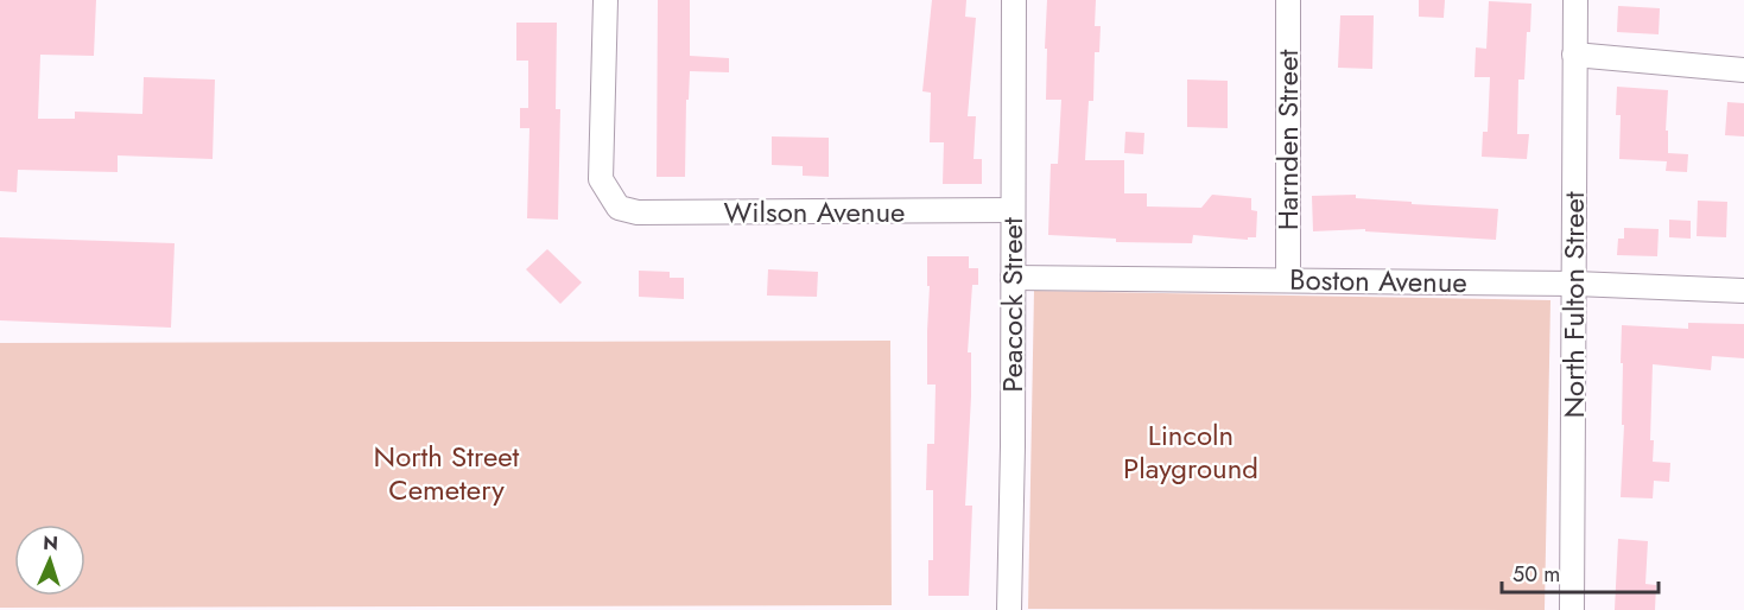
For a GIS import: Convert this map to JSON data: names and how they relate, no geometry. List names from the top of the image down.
{
  "streets": {
    "street": [
      "Harnden Street",
      "Wilson Avenue",
      "Boston Avenue",
      "Peacock Street",
      "North Fulton Street"
    ]
  },
  "crossings": [
    ["Harnden Street", "Boston Avenue"],
    ["Wilson Avenue", "Peacock Street"],
    ["Boston Avenue", "Peacock Street"],
    ["Boston Avenue", "North Fulton Street"]
  ],
  "parks": ["Lincoln Playground", "North Street Cemetery"],
  "scale_bar": "50 m",
  "north": "top"
}
